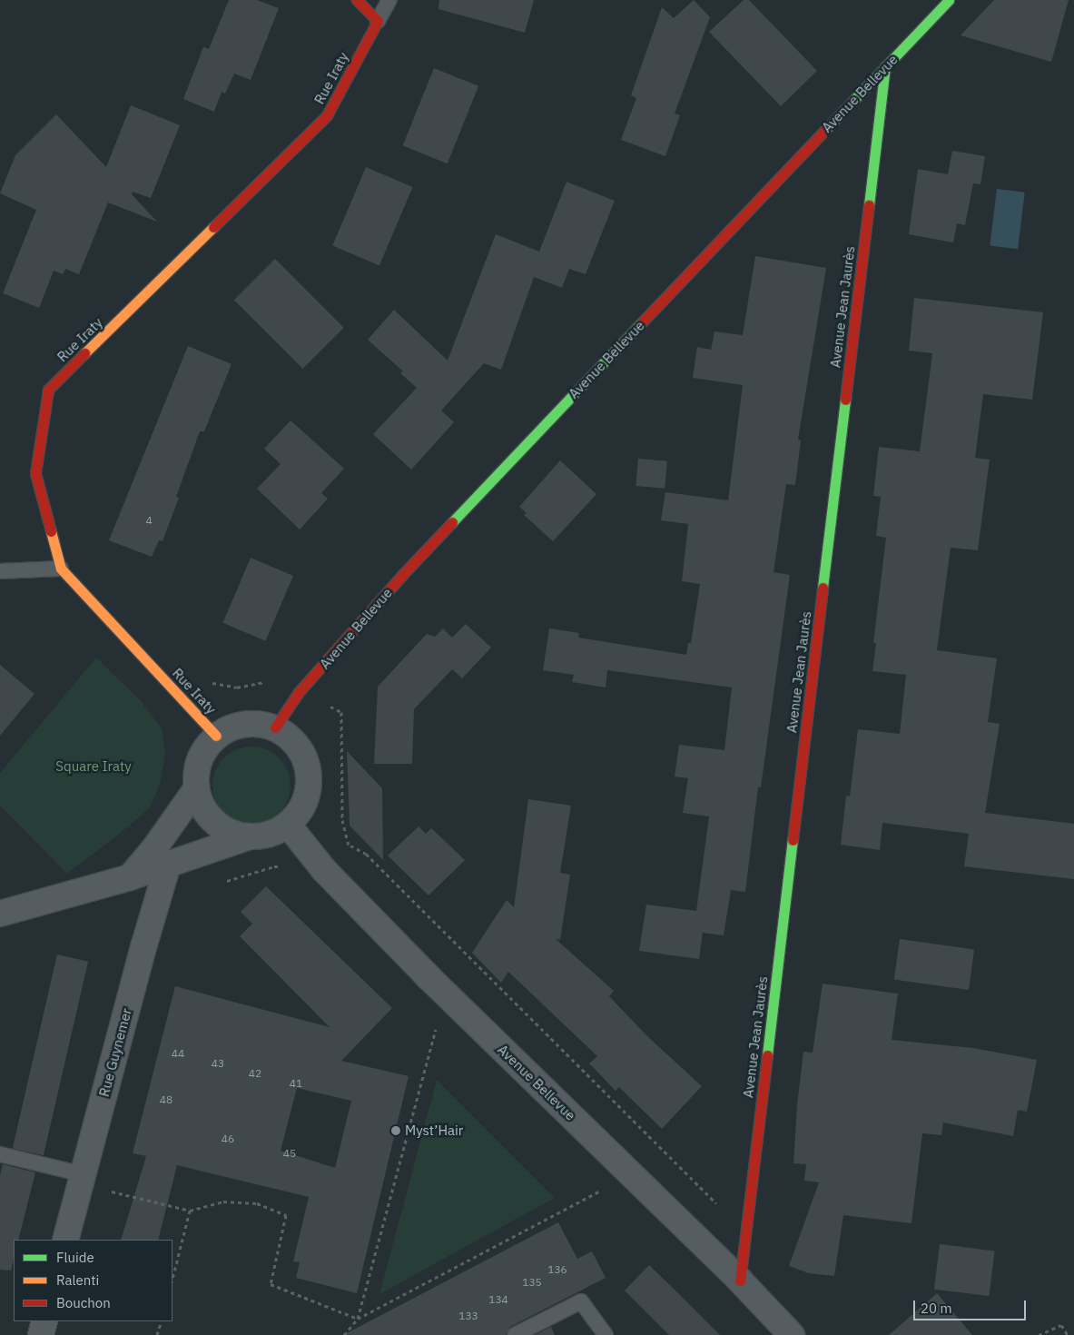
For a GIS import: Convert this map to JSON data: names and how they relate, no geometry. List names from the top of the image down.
{
  "streets": {
    "street": [
      "Rue Iraty",
      "Avenue Bellevue",
      "Avenue Jean Jaurès",
      "Rue Guynemer"
    ]
  },
  "crossings": [
    ["Rue Iraty", "Avenue Bellevue"],
    ["Avenue Bellevue", "Avenue Jean Jaurès"]
  ],
  "parks": ["Square Iraty"],
  "places": ["Myst’Hair"],
  "house_numbers": [
    "4",
    "44",
    "43",
    "42",
    "41",
    "48",
    "46",
    "45",
    "136",
    "135",
    "134",
    "133"
  ],
  "legend": ["Fluide", "Ralenti", "Bouchon"],
  "scale_bar": "20 m"
}
